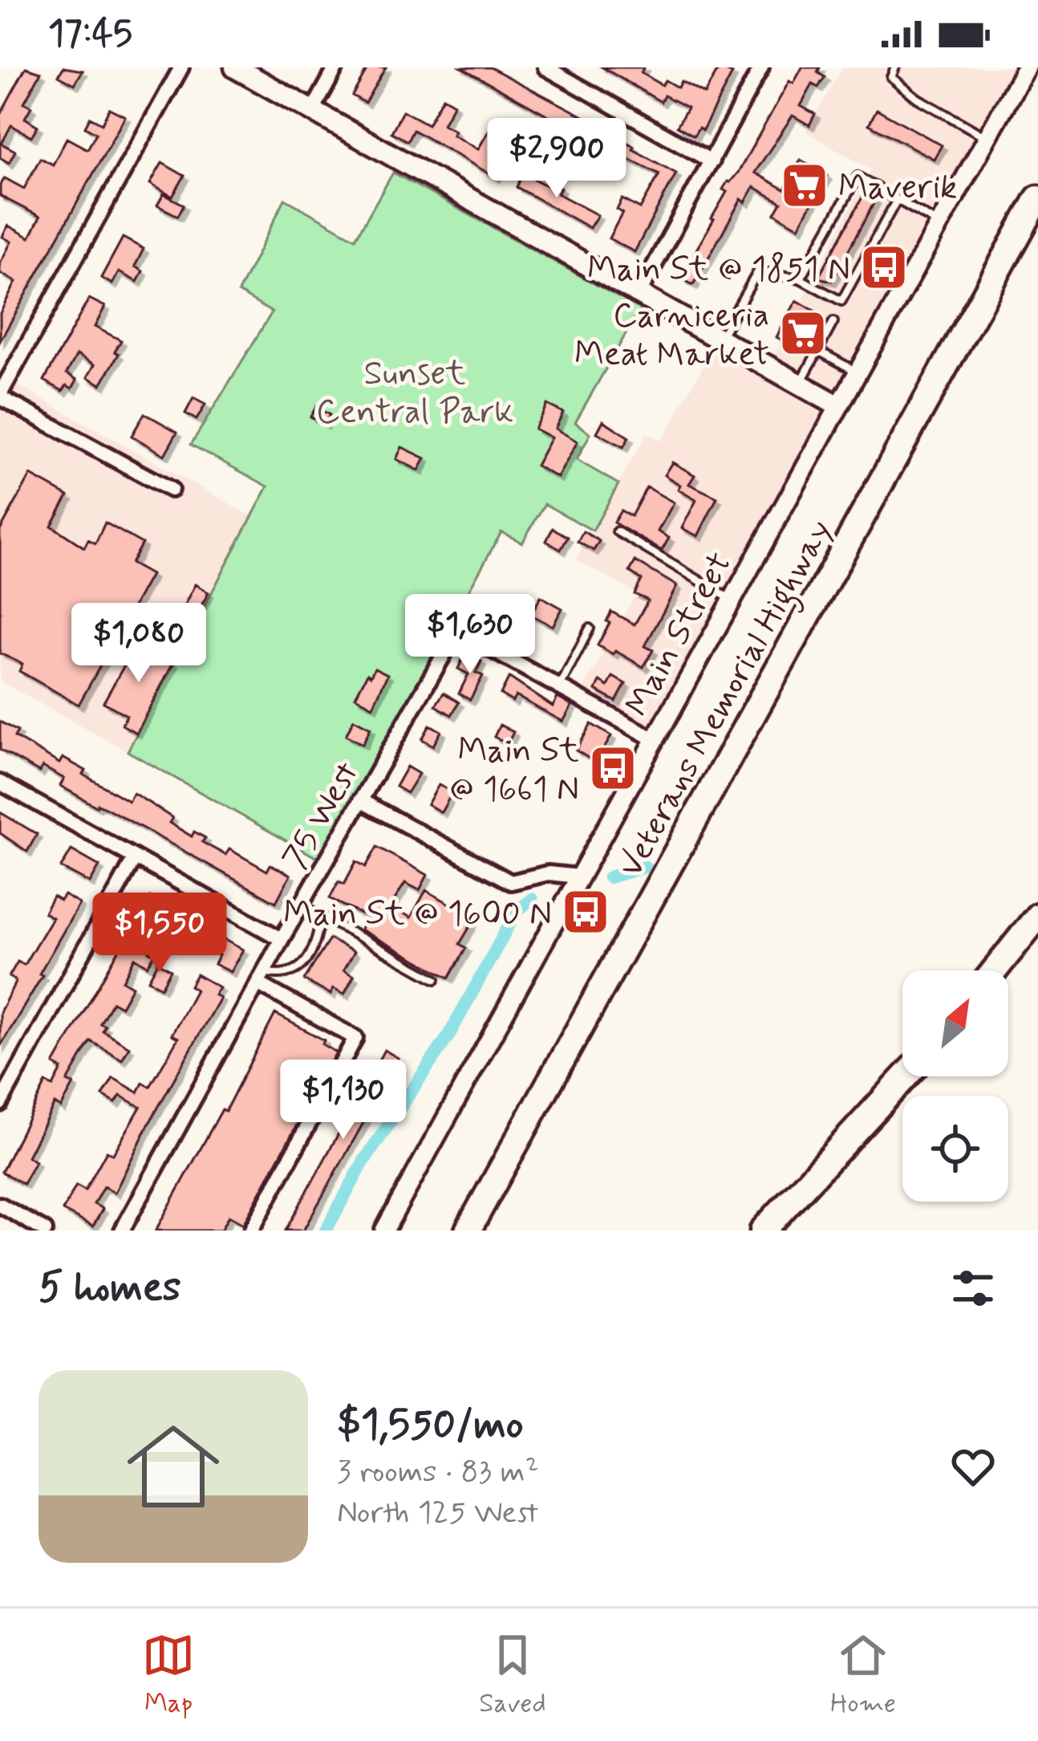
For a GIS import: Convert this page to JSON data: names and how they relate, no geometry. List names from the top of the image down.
{
  "streets": {
    "highway": ["Veterans Memorial Highway"],
    "main road": ["Main Street"],
    "street": ["75 West"]
  },
  "parks": ["Sunset Central Park"],
  "places": {
    "supermarket": ["Maverik", "Carniceria Meat Market"],
    "bus stop": ["Main St @ 1851 N", "Main St @ 1661 N", "Main St @ 1600 N"]
  },
  "north": "top right",
  "page": {
    "status": "17:45",
    "price": [
      "$2,900",
      "$1,630",
      "$1,080",
      "$1,550",
      "$1,130"
    ],
    "heading": "5 homes",
    "list": [
      {
        "name": "$1,550/mo",
        "note": "3 rooms · 83 m² · North 125 West"
      }
    ],
    "tabs": ["Map", "Saved", "Home"]
  }
}
